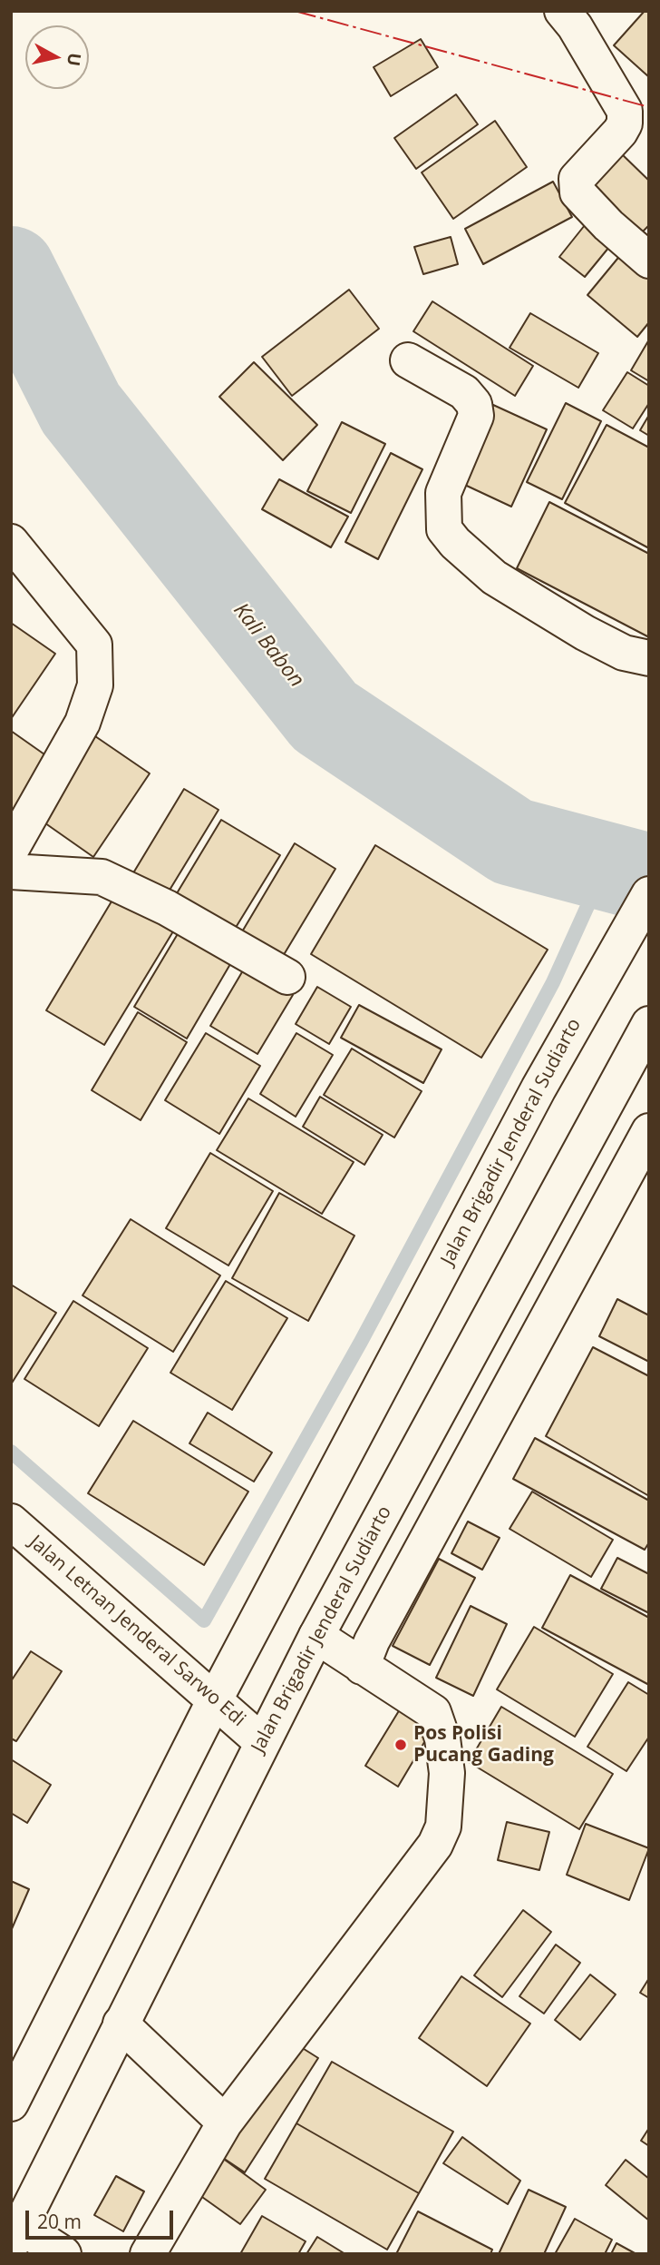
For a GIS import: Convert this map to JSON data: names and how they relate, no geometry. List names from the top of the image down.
{
  "streets": {
    "main road": ["Jalan Brigadir Jenderal Sudiarto", "Jalan Letnan Jenderal Sarwo Edi"]
  },
  "crossings": [
    ["Jalan Brigadir Jenderal Sudiarto", "Jalan Letnan Jenderal Sarwo Edi"]
  ],
  "water": ["Kali Babon"],
  "places": ["Pos Polisi Pucang Gading"],
  "scale_bar": "20 m",
  "north": "right"
}
